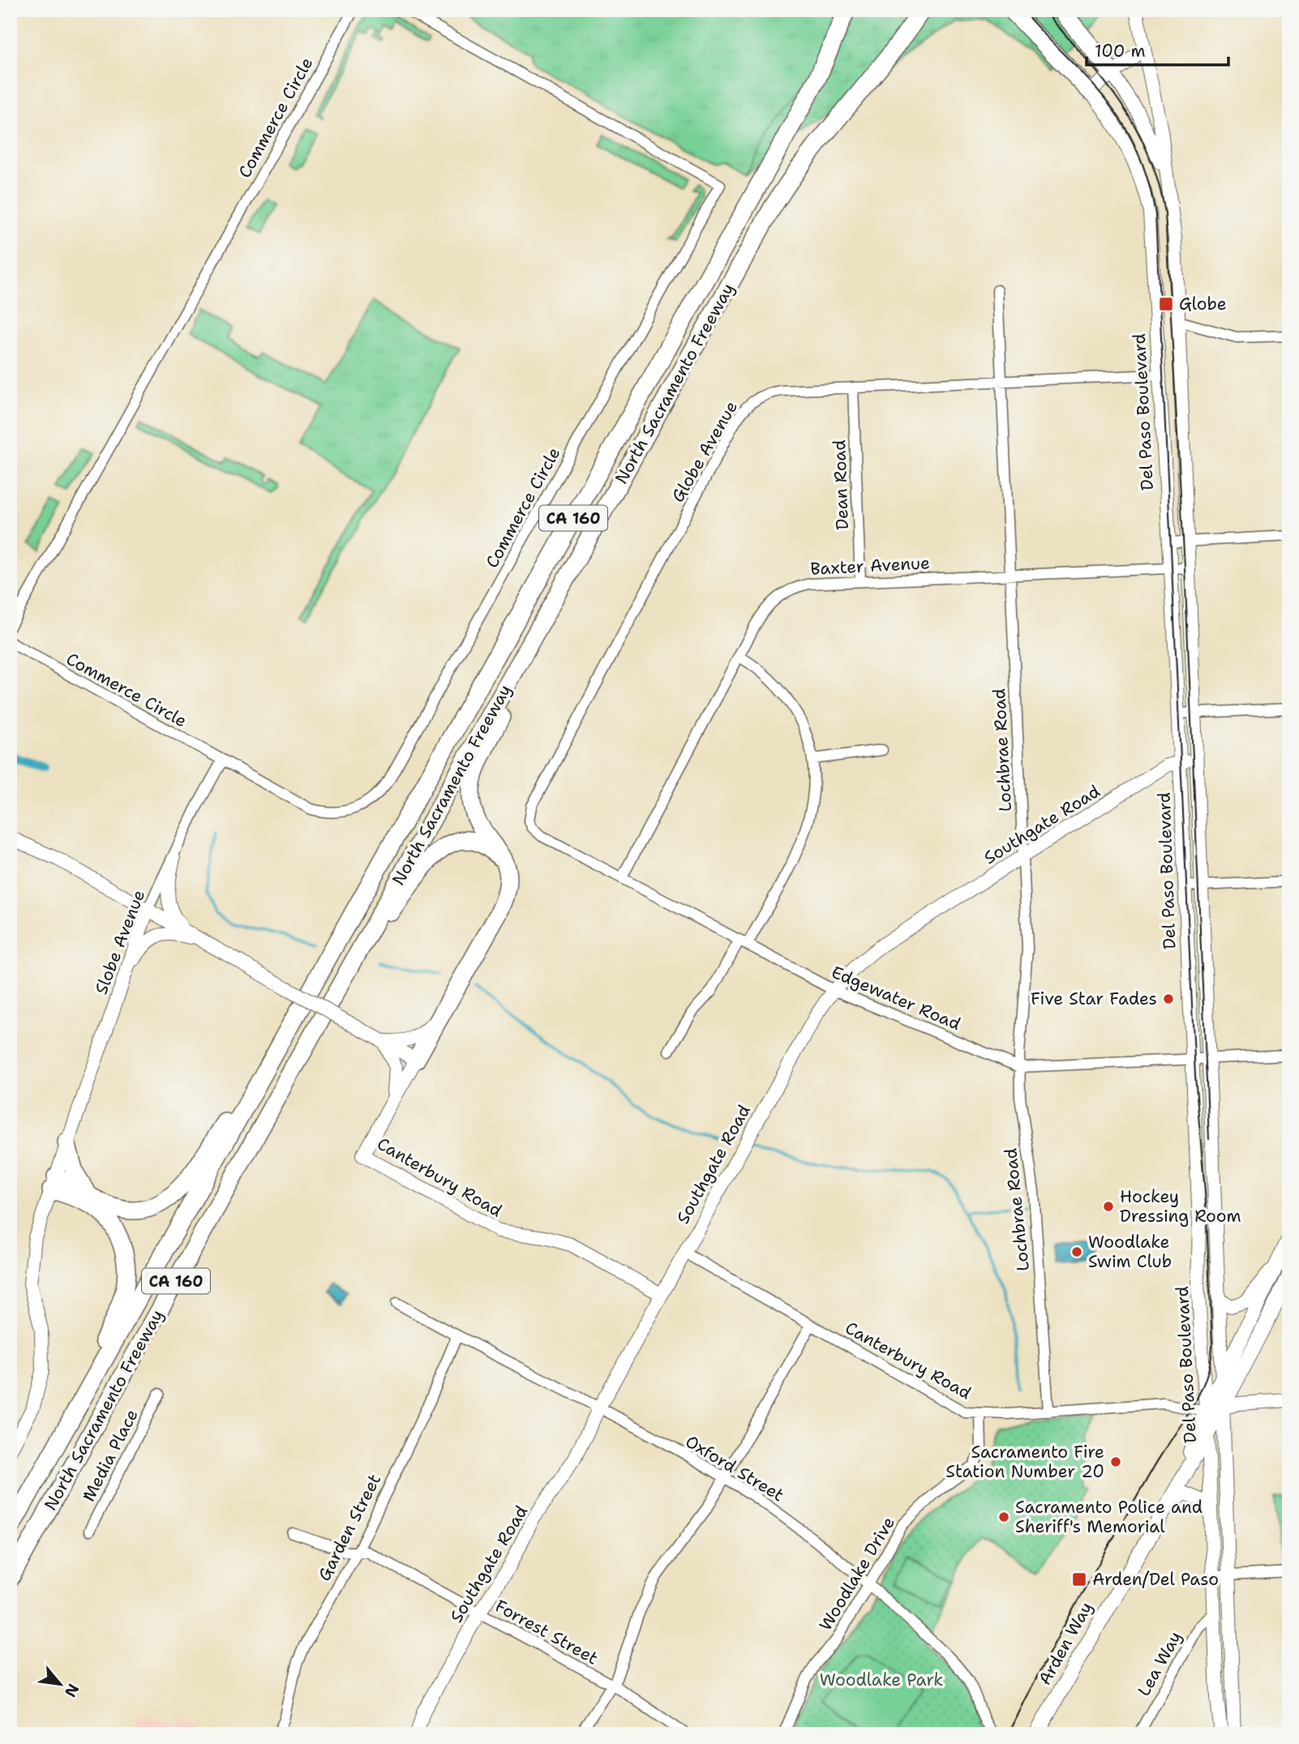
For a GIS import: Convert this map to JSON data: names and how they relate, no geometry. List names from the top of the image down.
{
  "streets": {
    "highway": ["North Sacramento Freeway", "CA 160"],
    "main road": [
      "Del Paso Boulevard",
      "Southgate Road",
      "Slobe Avenue",
      "Canterbury Road",
      "Arden Way"
    ],
    "street": [
      "Commerce Circle",
      "Globe Avenue",
      "Dean Road",
      "Baxter Avenue",
      "Lochbrae Road",
      "Edgewater Road",
      "Media Place",
      "Oxford Street",
      "Garden Street",
      "Woodlake Drive",
      "Forrest Street",
      "Lea Way"
    ]
  },
  "crossings": [
    ["Commerce Circle", "Slobe Avenue"],
    ["Del Paso Boulevard", "Globe Avenue"],
    ["Del Paso Boulevard", "Baxter Avenue"],
    ["Del Paso Boulevard", "Southgate Road"],
    ["Del Paso Boulevard", "Edgewater Road"],
    ["Del Paso Boulevard", "Canterbury Road"],
    ["Del Paso Boulevard", "Arden Way"],
    ["Del Paso Boulevard", "Lea Way"],
    ["Globe Avenue", "Dean Road"],
    ["Globe Avenue", "Lochbrae Road"],
    ["Globe Avenue", "Edgewater Road"],
    ["Dean Road", "Baxter Avenue"],
    ["Baxter Avenue", "Lochbrae Road"],
    ["Baxter Avenue", "Edgewater Road"],
    ["Lochbrae Road", "Southgate Road"],
    ["Lochbrae Road", "Edgewater Road"],
    ["Lochbrae Road", "Canterbury Road"],
    ["Southgate Road", "Edgewater Road"],
    ["Southgate Road", "Canterbury Road"],
    ["Southgate Road", "Oxford Street"],
    ["Southgate Road", "Forrest Street"],
    ["Canterbury Road", "Woodlake Drive"],
    ["Canterbury Road", "Arden Way"],
    ["Oxford Street", "Garden Street"],
    ["Oxford Street", "Woodlake Drive"],
    ["Garden Street", "Forrest Street"]
  ],
  "parks": ["Woodlake Park"],
  "places": {
    "transit": ["Globe", "Arden/Del Paso"],
    "other": [
      "Five Star Fades",
      "Hockey Dressing Room",
      "Woodlake Swim Club",
      "Sacramento Fire Station Number 20",
      "Sacramento Police and Sheriff's Memorial"
    ]
  },
  "scale_bar": "100 m",
  "north": "bottom right"
}
